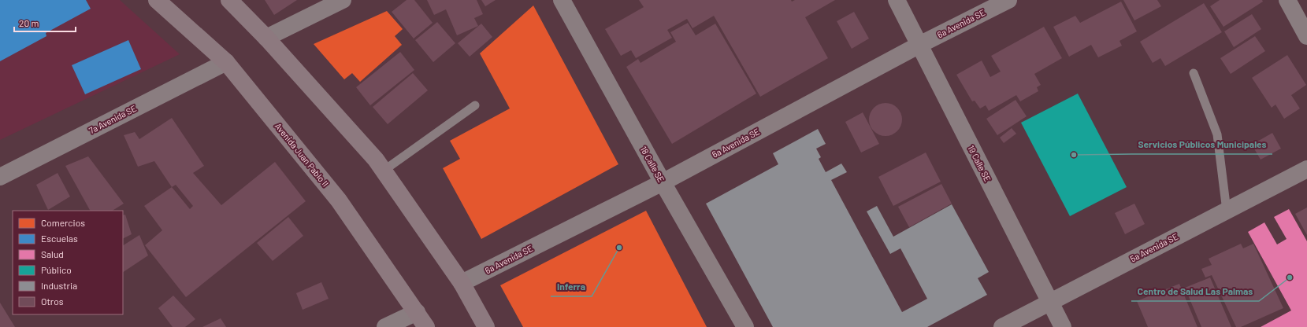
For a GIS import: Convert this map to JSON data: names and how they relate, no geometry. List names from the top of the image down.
{
  "streets": {
    "highway": ["Avenida Juan Pablo II"],
    "street": [
      "6a Avenida SE",
      "7a Avenida SE",
      "19 Calle SE",
      "18 Calle SE",
      "5a Avenida SE"
    ]
  },
  "crossings": [
    ["6a Avenida SE", "19 Calle SE"],
    ["6a Avenida SE", "18 Calle SE"],
    ["7a Avenida SE", "Avenida Juan Pablo II"],
    ["19 Calle SE", "5a Avenida SE"]
  ],
  "places": ["Servicios Públicos Municipales", "Inferra", "Centro de Salud Las Palmas"],
  "legend": [
    "Comercios",
    "Escuelas",
    "Salud",
    "Público",
    "Industria",
    "Otros"
  ],
  "scale_bar": "20 m"
}
